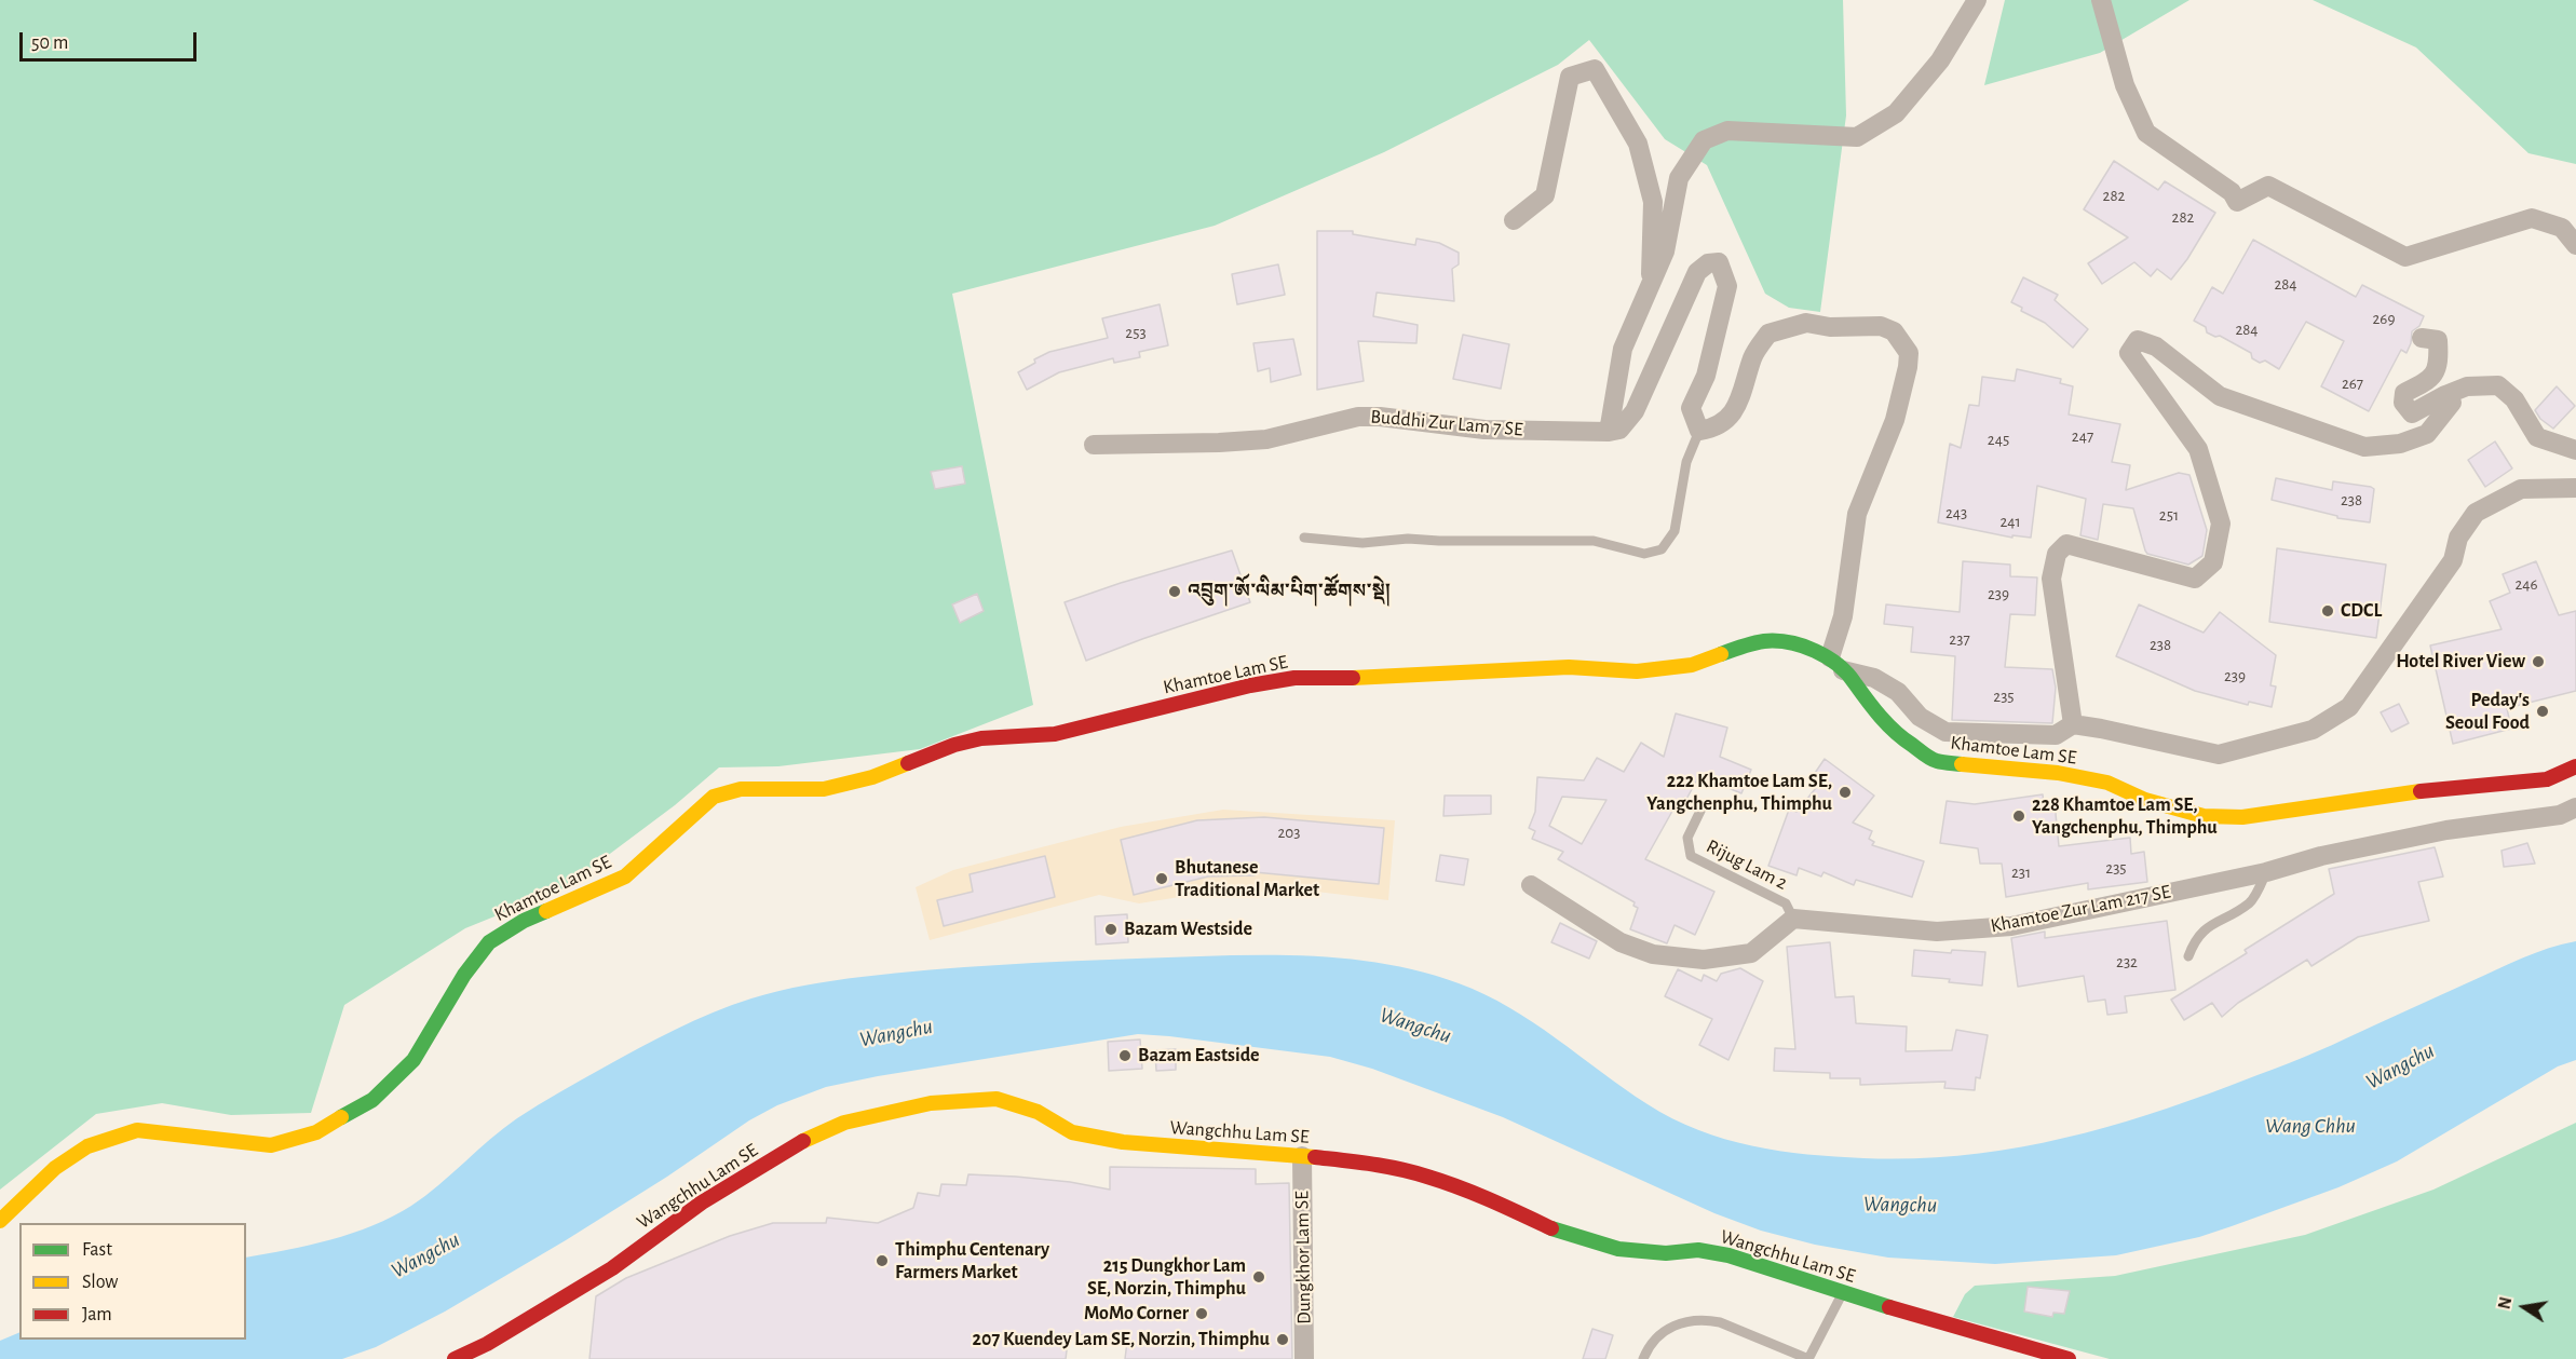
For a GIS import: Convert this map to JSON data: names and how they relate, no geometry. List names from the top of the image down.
{
  "streets": {
    "main road": ["Khamtoe Lam SE", "Wangchhu Lam SE"],
    "street": ["Buddhi Zur Lam 7 SE", "Khamtoe Zur Lam 217 SE", "Dungkhor Lam SE"],
    "lane": ["Rijug Lam 2"]
  },
  "crossings": [
    ["Rijug Lam 2", "Khamtoe Zur Lam 217 SE"],
    ["Wangchhu Lam SE", "Dungkhor Lam SE"]
  ],
  "water": ["Wangchu", "Wang Chhu"],
  "places": [
    "འབྲུག་ཨོ་ལིམ་པིག་ཚོགས་སྡེ།",
    "CDCL",
    "Hotel River View",
    "Peday's Seoul Food",
    "222 Khamtoe Lam SE, Yangchenphu, Thimphu",
    "228 Khamtoe Lam SE, Yangchenphu, Thimphu",
    "Bhutanese Traditional Market",
    "Bazam Westside",
    "Bazam Eastside",
    "Thimphu Centenary Farmers Market",
    "215 Dungkhor Lam SE, Norzin, Thimphu",
    "MoMo Corner",
    "207 Kuendey Lam SE, Norzin, Thimphu"
  ],
  "house_numbers": [
    "282",
    "282",
    "284",
    "269",
    "284",
    "253",
    "267",
    "247",
    "245",
    "238",
    "243",
    "251",
    "241",
    "246",
    "239",
    "237",
    "238",
    "239",
    "235",
    "203",
    "235",
    "231",
    "232"
  ],
  "legend": ["Fast", "Slow", "Jam"],
  "scale_bar": "50 m",
  "north": "left"
}
